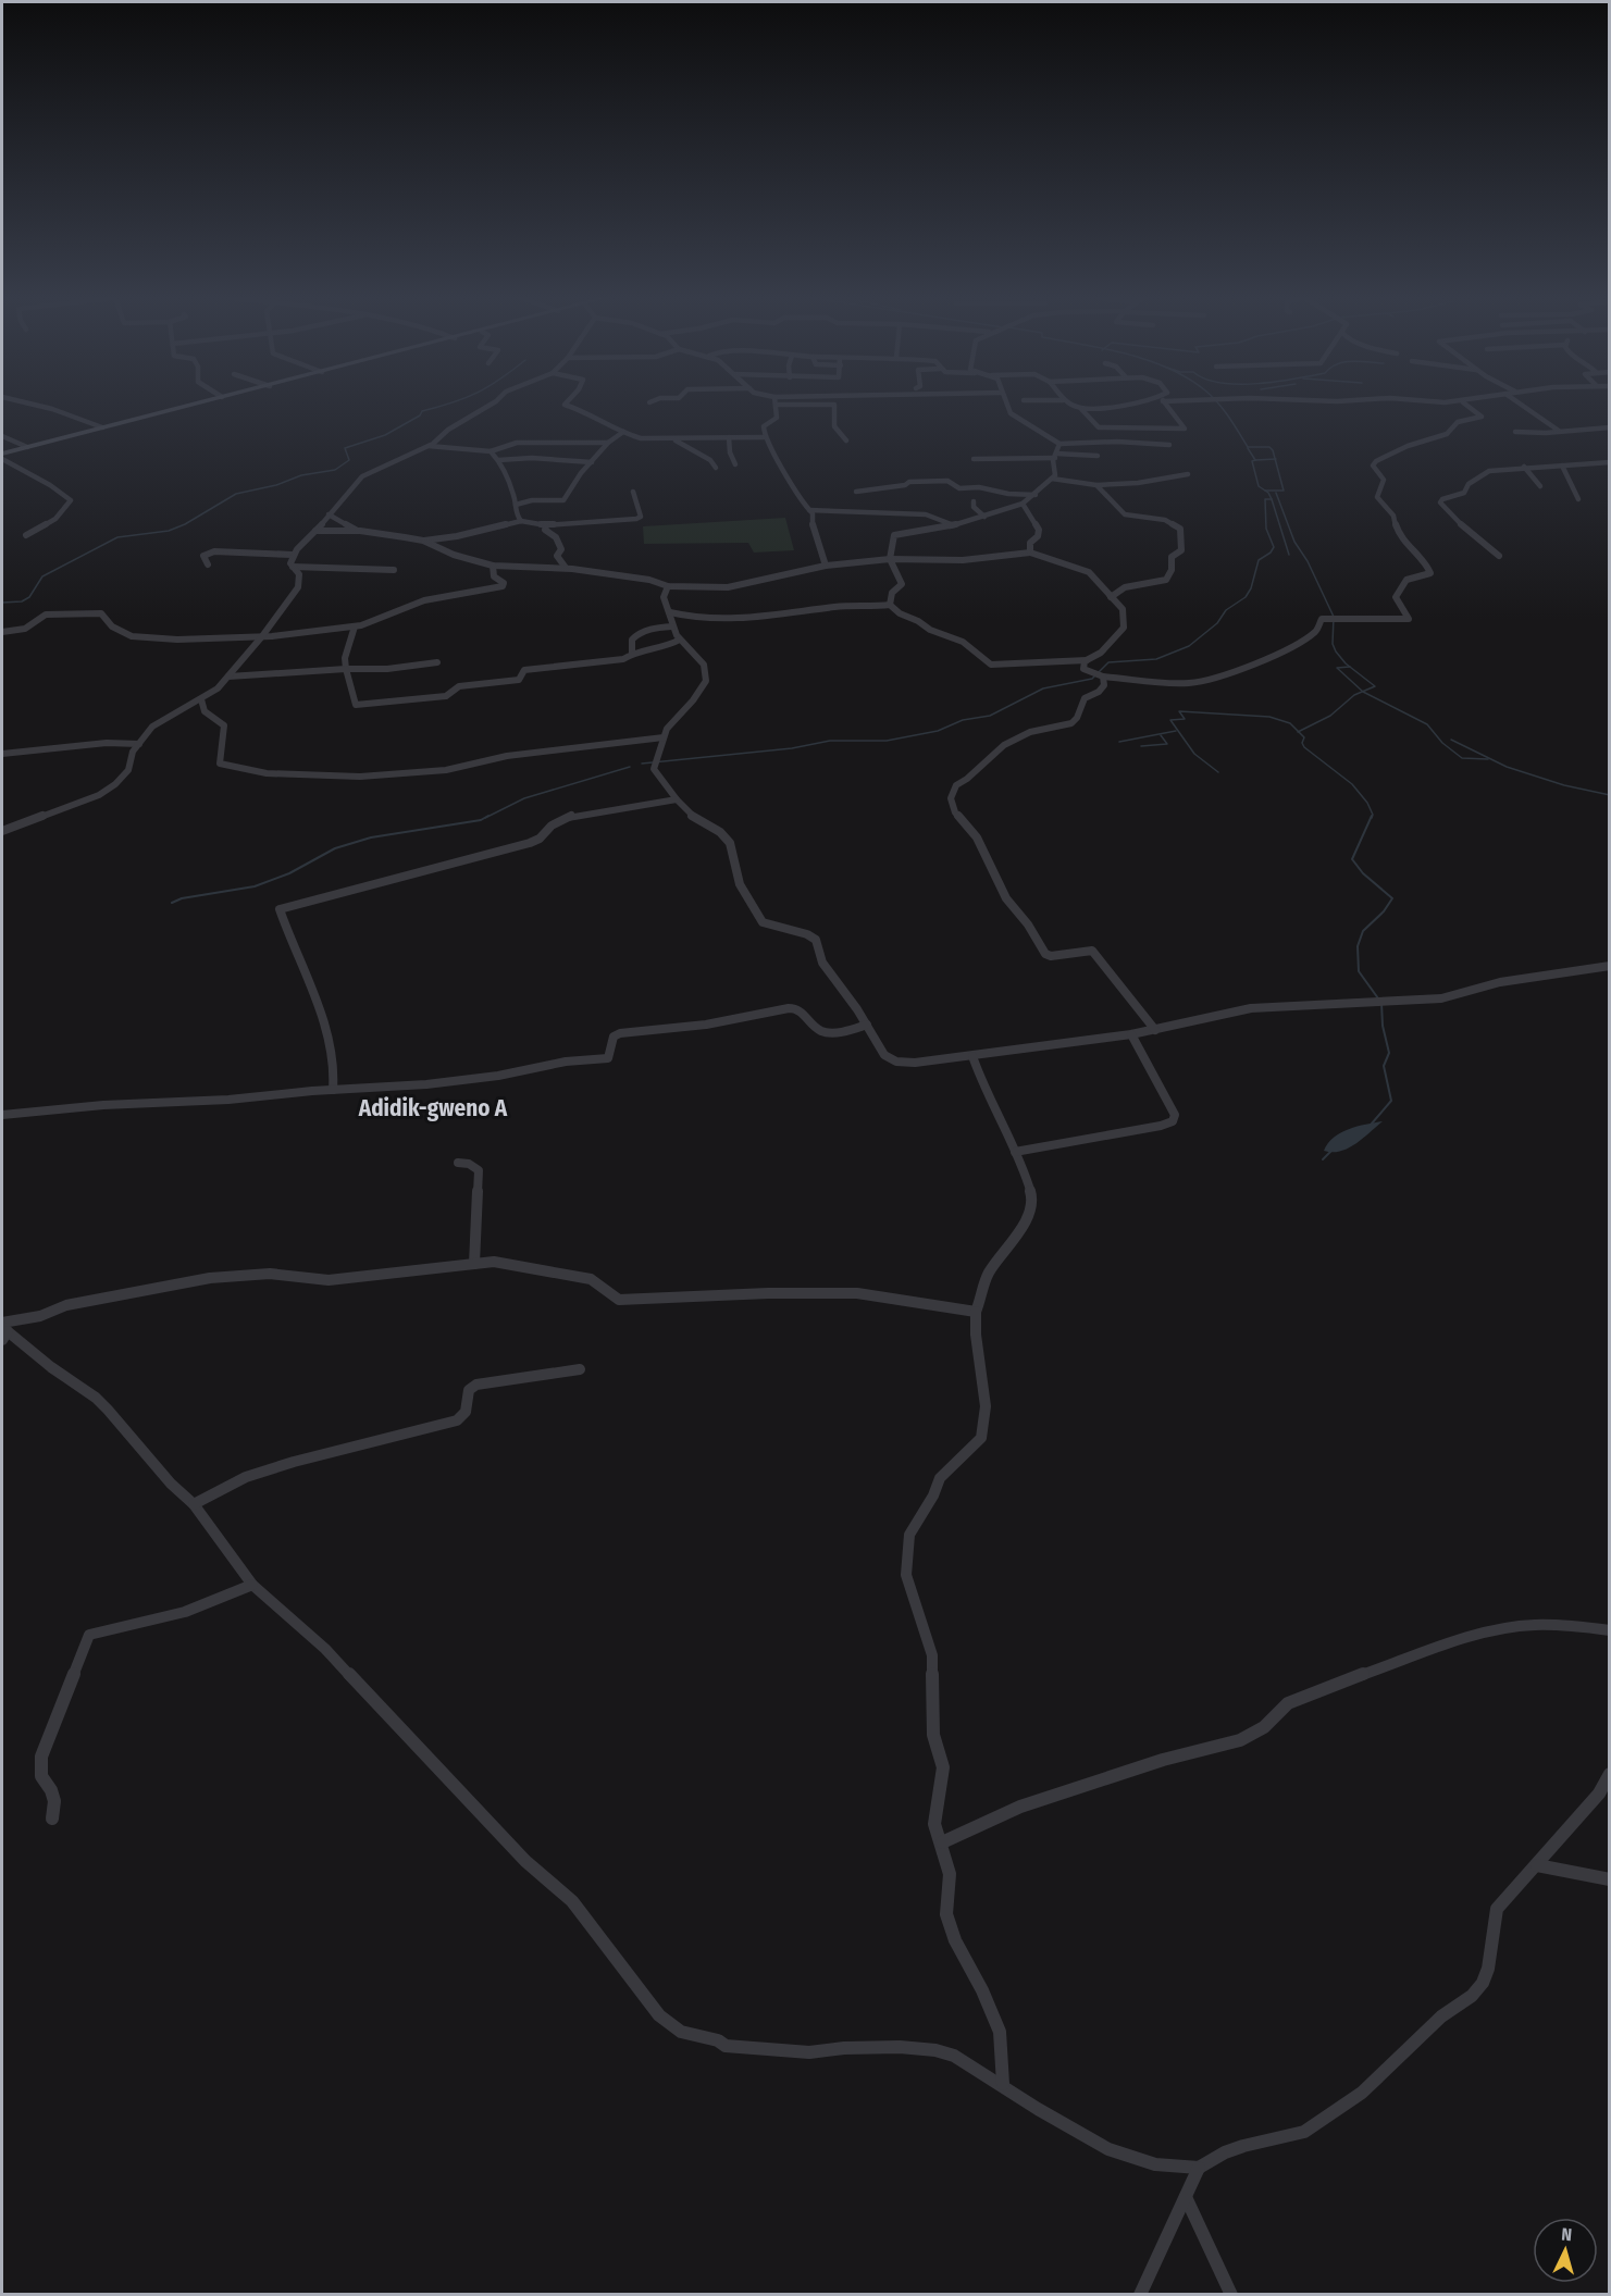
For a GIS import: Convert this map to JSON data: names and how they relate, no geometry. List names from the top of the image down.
{
  "districts": ["Adidik-gweno A"],
  "north": "top"
}
